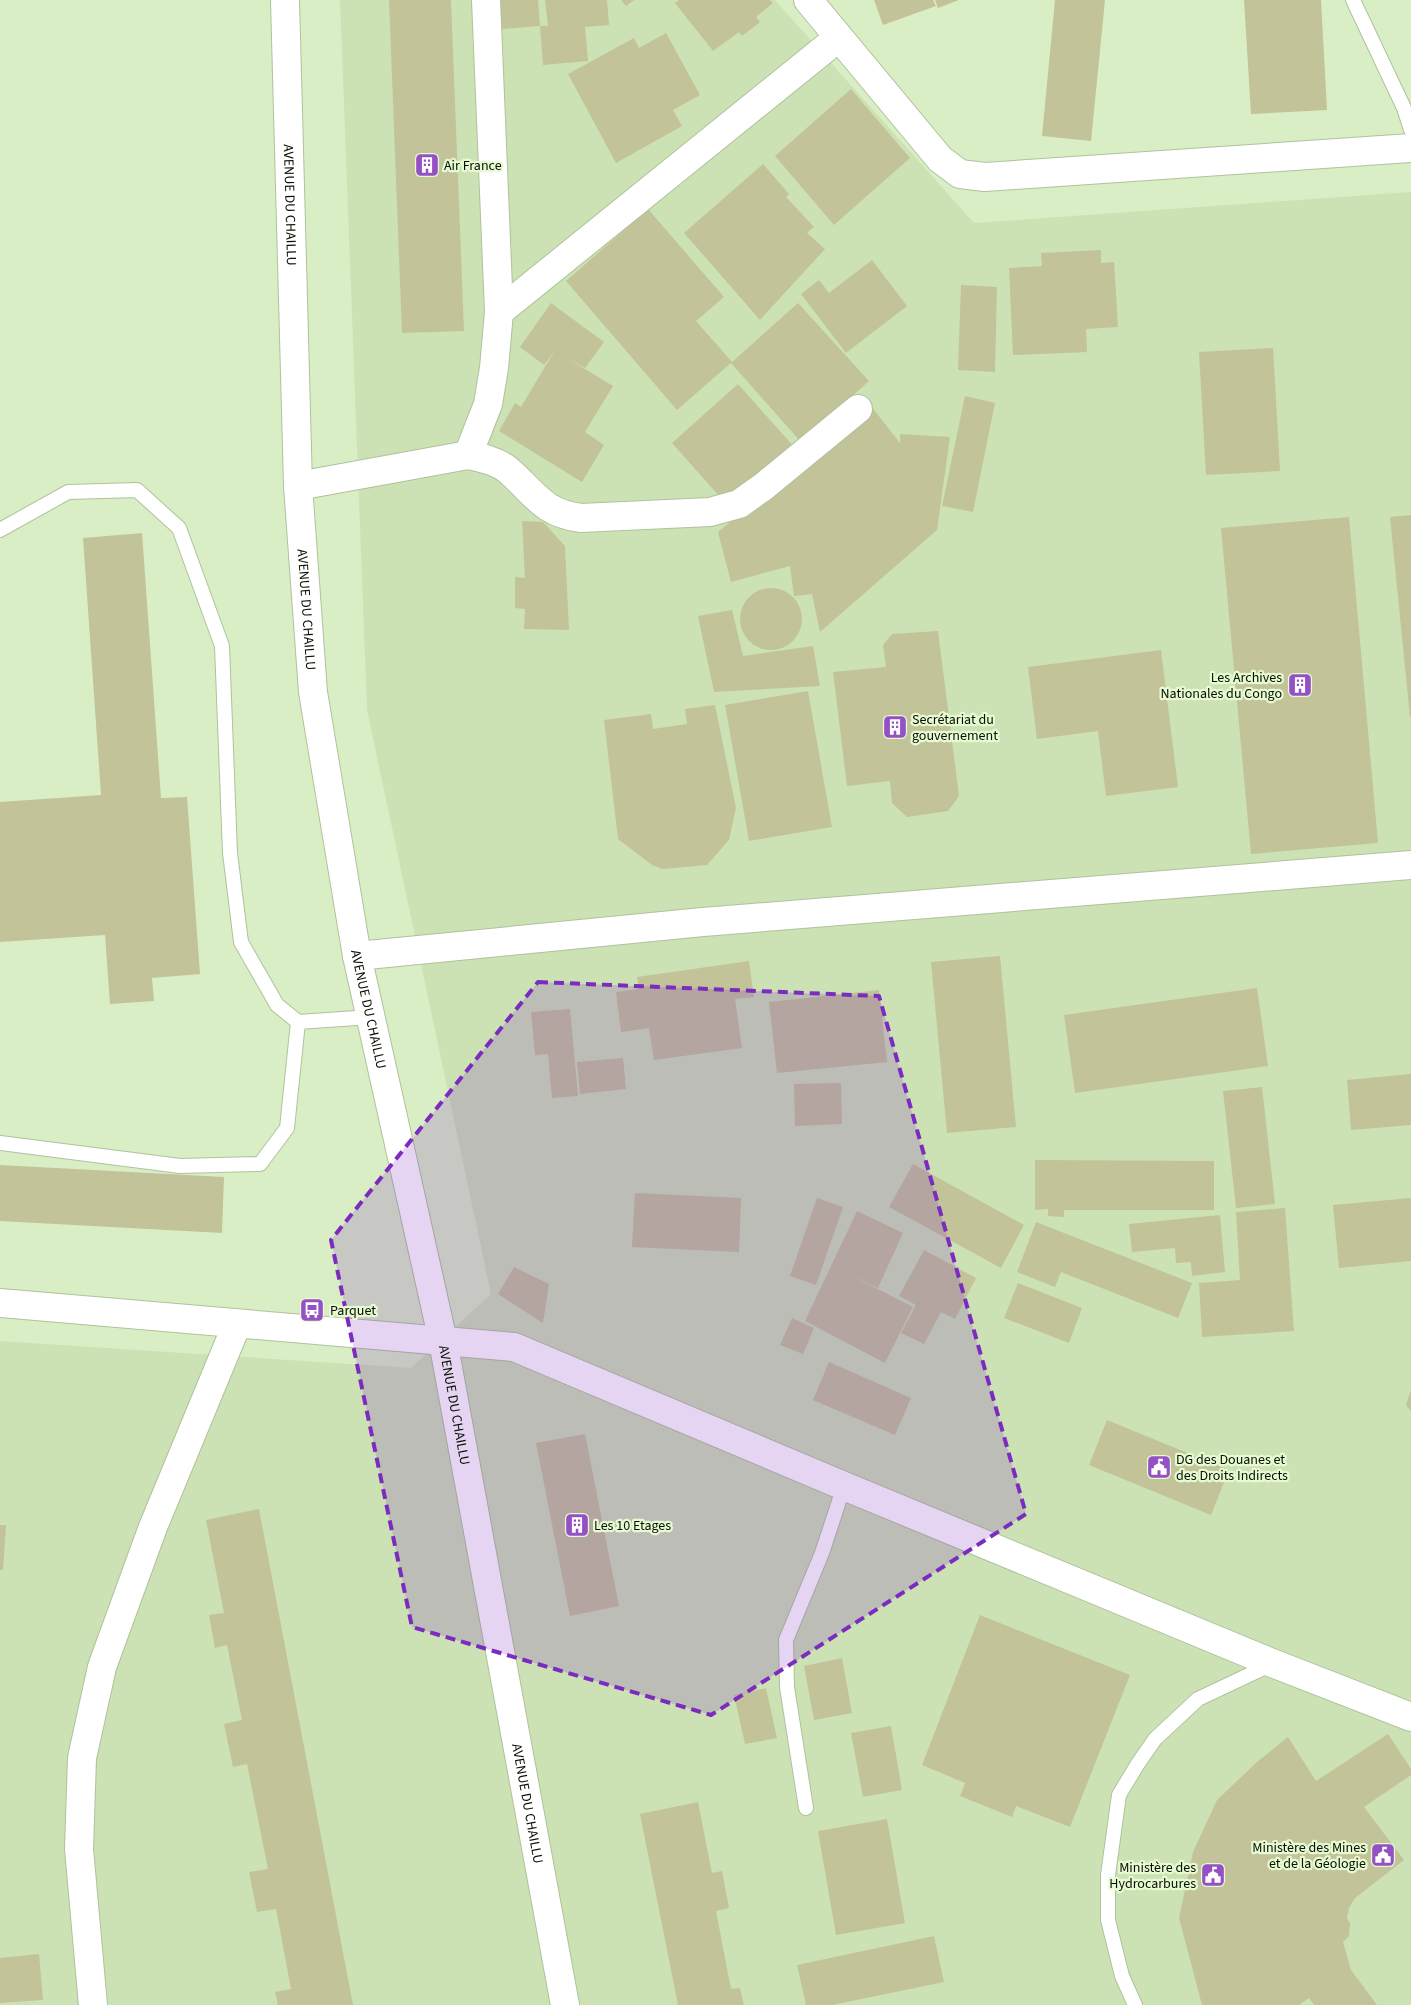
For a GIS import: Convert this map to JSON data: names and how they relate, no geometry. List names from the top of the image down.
{
  "streets": {
    "street": ["AVENUE DU CHAILLU"]
  },
  "places": {
    "building": [
      "Air France",
      "Les Archives Nationales du Congo",
      "Secrétariat du gouvernement",
      "Les 10 Etages"
    ],
    "bus stop": ["Parquet"],
    "public building": ["DG des Douanes et des Droits Indirects", "Ministère des Mines et de la Géologie", "Ministère des Hydrocarbures"]
  }
}
